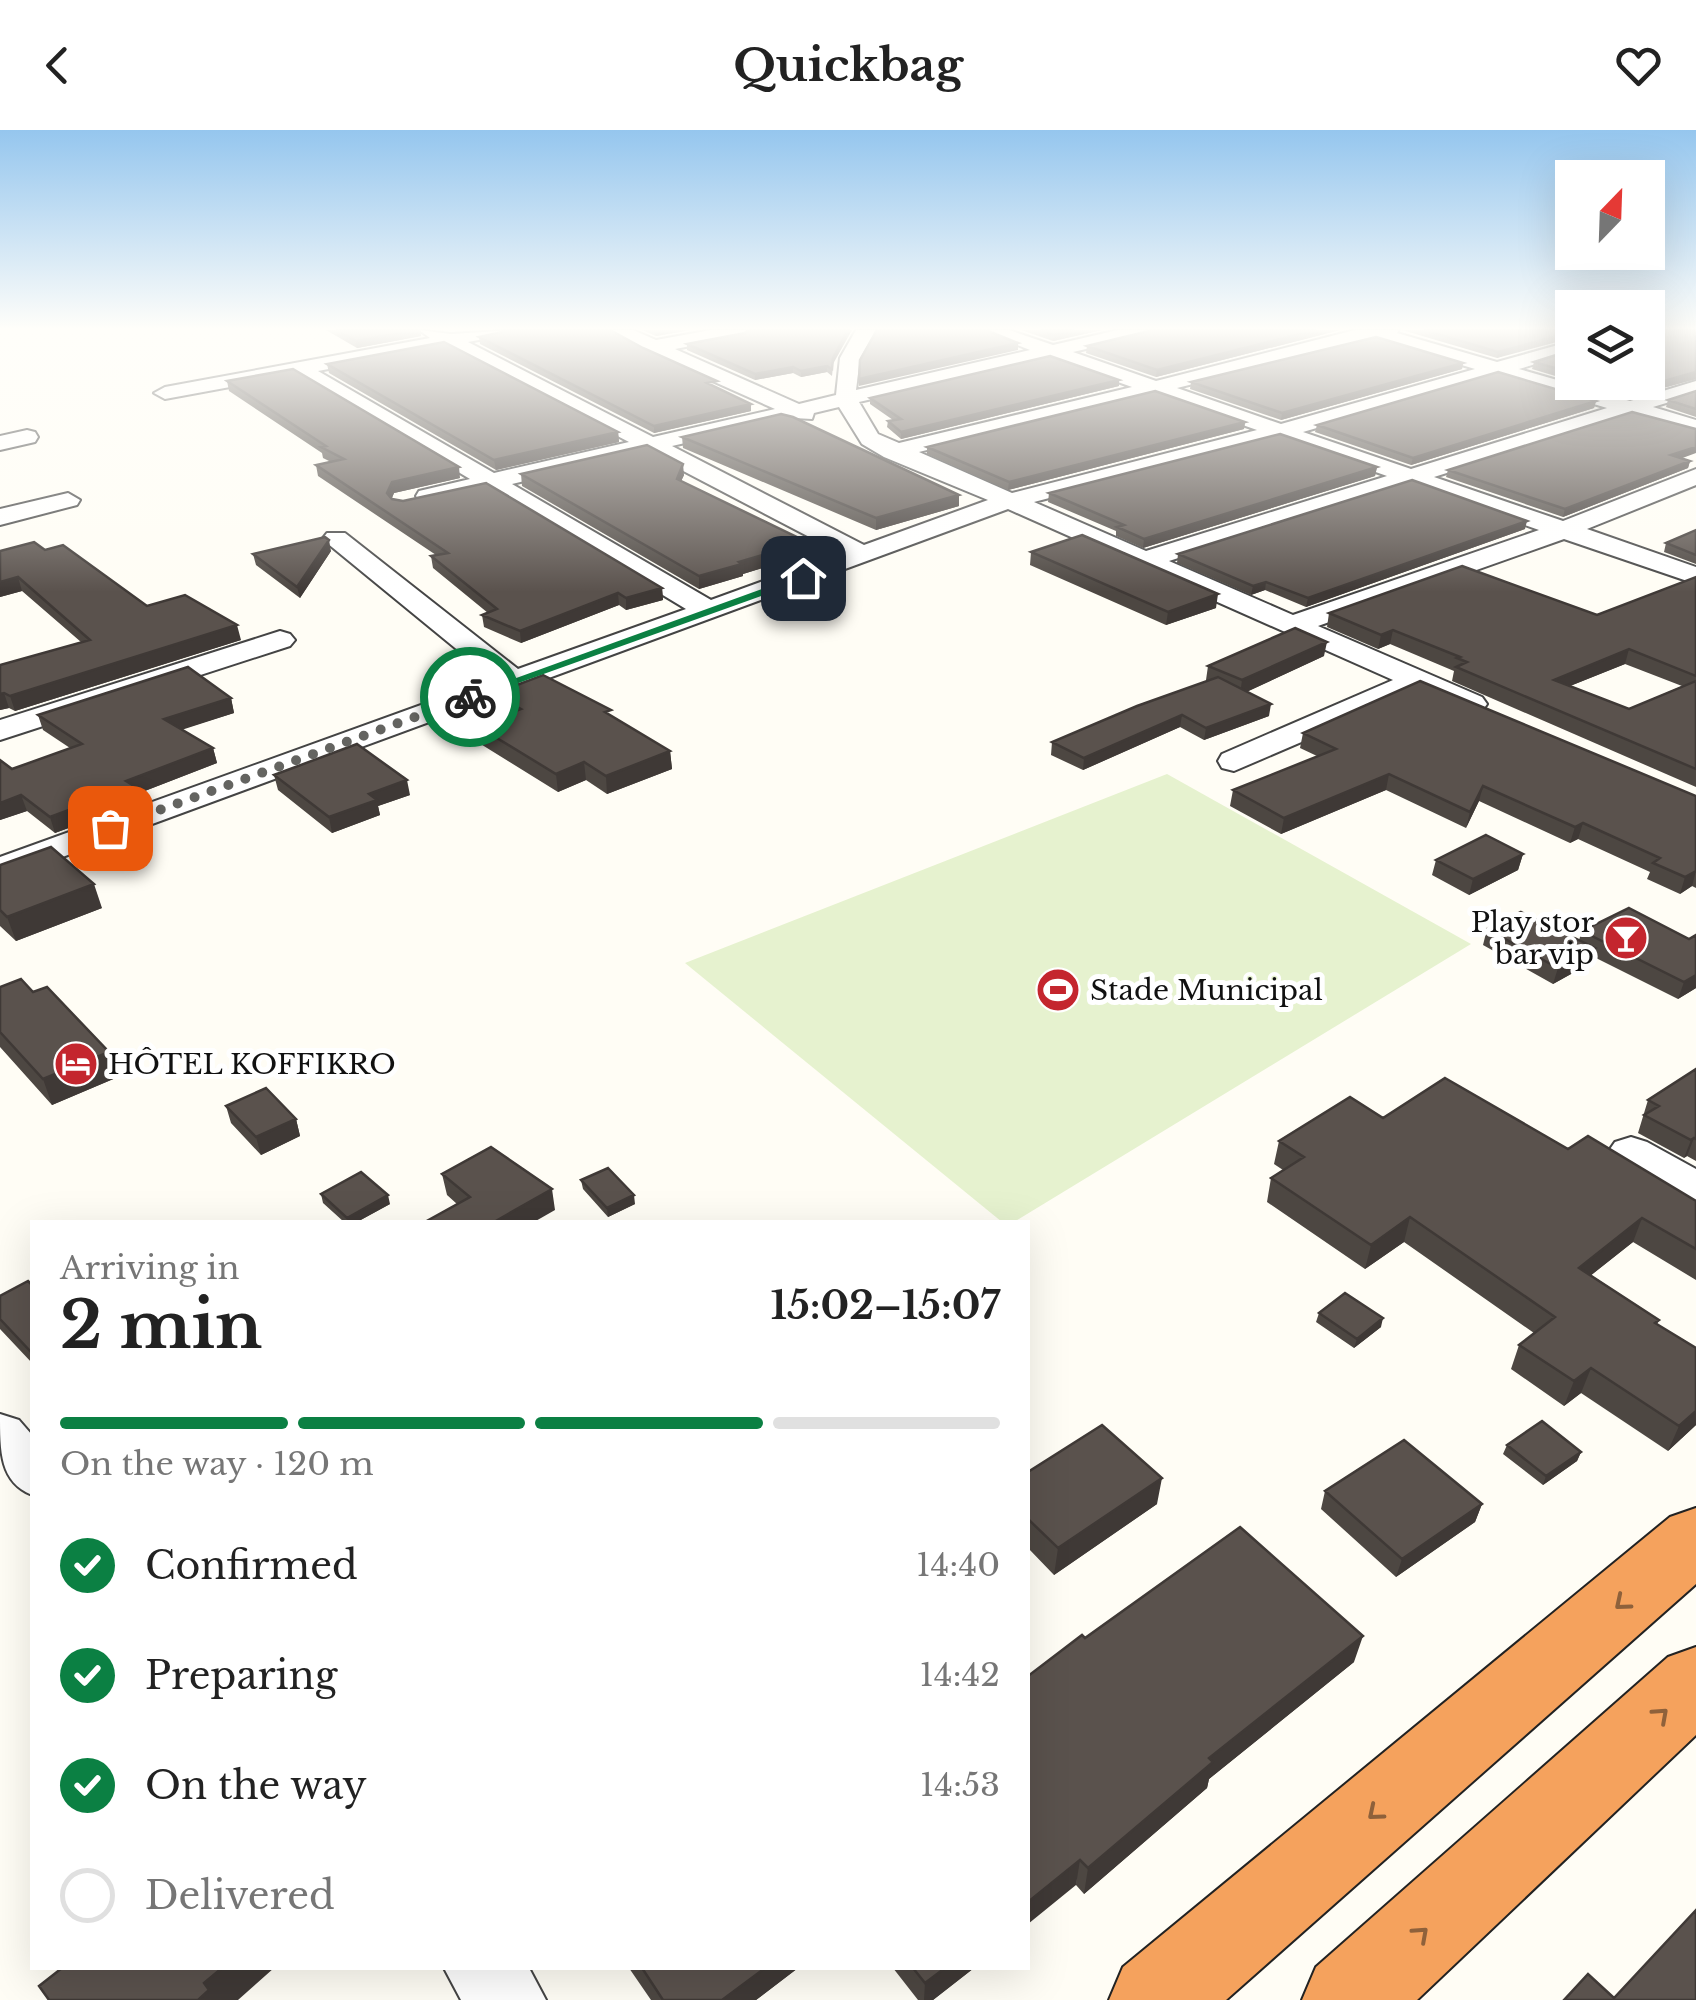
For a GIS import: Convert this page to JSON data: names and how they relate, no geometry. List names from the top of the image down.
{
  "places": {
    "bar": ["Play stor bar vip"],
    "sports": ["Stade Municipal"],
    "hotel": ["HÔTEL KOFFIKRO"]
  },
  "north": "top right",
  "page": {
    "header": "Quickbag",
    "heading": ["2 min", "Arriving in", "15:02–15:07"],
    "bar": "On the way · 120 m",
    "list": [
      ["Confirmed", "14:40"],
      ["Preparing", "14:42"],
      ["On the way", "14:53"],
      "Delivered"
    ]
  }
}
